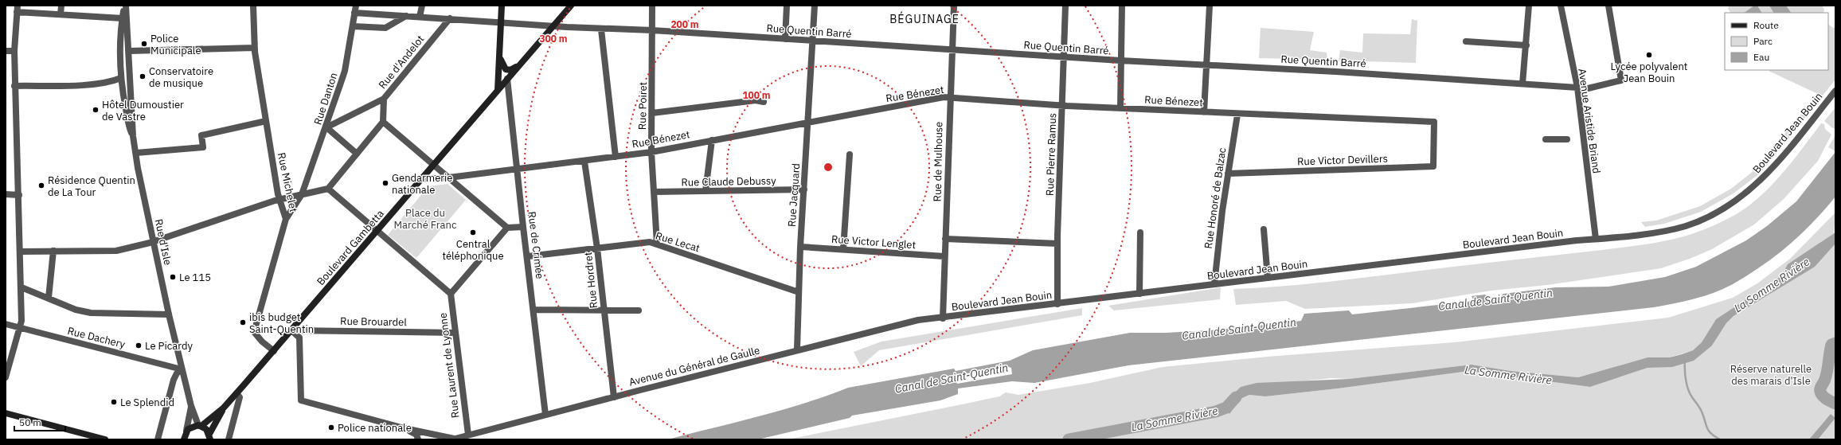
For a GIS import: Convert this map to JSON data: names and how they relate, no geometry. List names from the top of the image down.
{
  "streets": {
    "main road": ["Boulevard Gambetta"],
    "street": [
      "Rue Quentin Barré",
      "Rue d'Andelot",
      "Rue Bénezet",
      "Rue Danton",
      "Rue Poiret",
      "Avenue Aristide Briand",
      "Boulevard Jean Bouin",
      "Rue Pierre Ramus",
      "Rue Victor Devillers",
      "Rue de Mulhouse",
      "Rue Claude Debussy",
      "Rue Michelet",
      "Rue Jacquard",
      "Rue Honoré de Balzac",
      "Rue d'Isle",
      "Rue Lecat",
      "Rue Victor Lenglet",
      "Rue de Crimée",
      "Rue Hordret",
      "Rue Brouardel",
      "Rue Dachery",
      "Rue Laurent de Lyonne",
      "Avenue du Général de Gaulle"
    ]
  },
  "crossings": [
    ["Rue Quentin Barré", "Rue d'Andelot"],
    ["Rue Quentin Barré", "Rue Danton"],
    ["Rue Quentin Barré", "Rue Poiret"],
    ["Rue Quentin Barré", "Avenue Aristide Briand"],
    ["Rue Quentin Barré", "Rue Pierre Ramus"],
    ["Rue Quentin Barré", "Rue de Mulhouse"],
    ["Rue Quentin Barré", "Rue Jacquard"],
    ["Rue Quentin Barré", "Boulevard Gambetta"],
    ["Rue d'Andelot", "Rue Danton"],
    ["Rue Bénezet", "Rue Poiret"],
    ["Rue Bénezet", "Rue Pierre Ramus"],
    ["Rue Bénezet", "Rue Victor Devillers"],
    ["Rue Bénezet", "Rue de Mulhouse"],
    ["Rue Bénezet", "Rue Jacquard"],
    ["Rue Bénezet", "Rue Honoré de Balzac"],
    ["Rue Bénezet", "Rue de Crimée"],
    ["Rue Bénezet", "Boulevard Gambetta"],
    ["Rue Bénezet", "Rue Hordret"],
    ["Rue Danton", "Rue Michelet"],
    ["Rue Poiret", "Rue Claude Debussy"],
    ["Rue Poiret", "Rue Lecat"],
    ["Avenue Aristide Briand", "Boulevard Jean Bouin"],
    ["Boulevard Jean Bouin", "Rue Pierre Ramus"],
    ["Boulevard Jean Bouin", "Rue de Mulhouse"],
    ["Boulevard Jean Bouin", "Rue Honoré de Balzac"],
    ["Boulevard Jean Bouin", "Avenue du Général de Gaulle"],
    ["Rue Victor Devillers", "Rue Honoré de Balzac"],
    ["Rue de Mulhouse", "Rue Victor Lenglet"],
    ["Rue de Mulhouse", "Avenue du Général de Gaulle"],
    ["Rue Claude Debussy", "Rue Jacquard"],
    ["Rue Michelet", "Boulevard Gambetta"],
    ["Rue Jacquard", "Rue Lecat"],
    ["Rue Jacquard", "Rue Victor Lenglet"],
    ["Rue Jacquard", "Avenue du Général de Gaulle"],
    ["Rue d'Isle", "Rue Dachery"],
    ["Rue Lecat", "Rue de Crimée"],
    ["Rue Lecat", "Rue Hordret"],
    ["Rue de Crimée", "Boulevard Gambetta"],
    ["Rue de Crimée", "Avenue du Général de Gaulle"],
    ["Boulevard Gambetta", "Rue Brouardel"],
    ["Rue Hordret", "Avenue du Général de Gaulle"],
    ["Rue Brouardel", "Rue Laurent de Lyonne"],
    ["Rue Laurent de Lyonne", "Avenue du Général de Gaulle"]
  ],
  "districts": ["BÉGUINAGE"],
  "water": ["La Somme Rivière", "Canal de Saint-Quentin"],
  "parks": ["Place du Marché Franc", "Réserve naturelle des marais d'Isle"],
  "places": [
    "Police Municipale",
    "Lycée polyvalent Jean Bouin",
    "Conservatoire de musique",
    "Hôtel Dumoustier de Vastre",
    "Gendarmerie nationale",
    "Résidence Quentin de La Tour",
    "Central téléphonique",
    "Le 115",
    "ibis budget Saint-Quentin",
    "Le Picardy",
    "Le Splendid",
    "Police nationale"
  ],
  "legend": ["Route", "Parc", "Eau"],
  "scale_bar": "50 m",
  "rings": ["200 m", "300 m", "100 m"]
}
